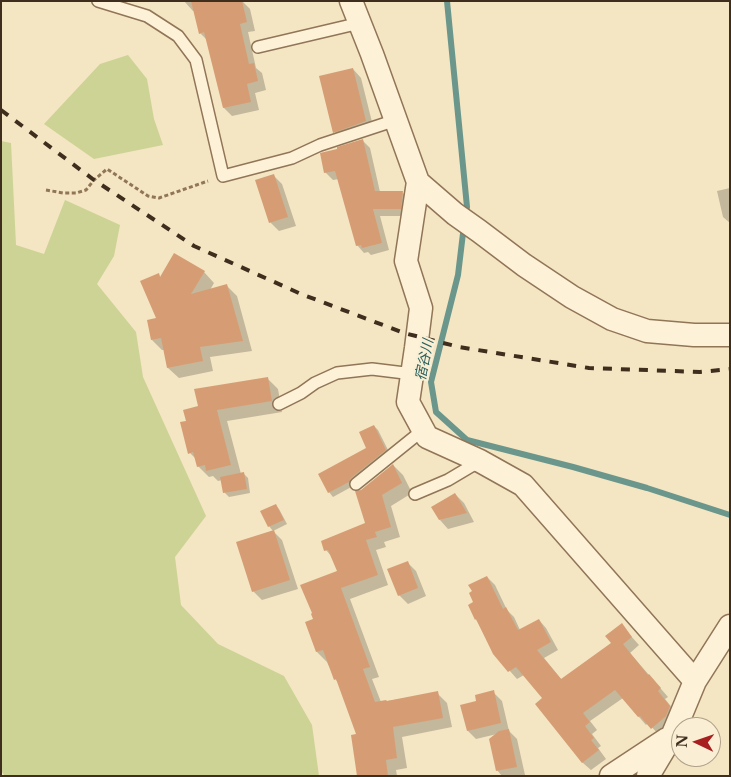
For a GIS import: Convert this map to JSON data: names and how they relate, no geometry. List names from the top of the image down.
{
  "water": ["宿谷川"],
  "north": "left"
}
